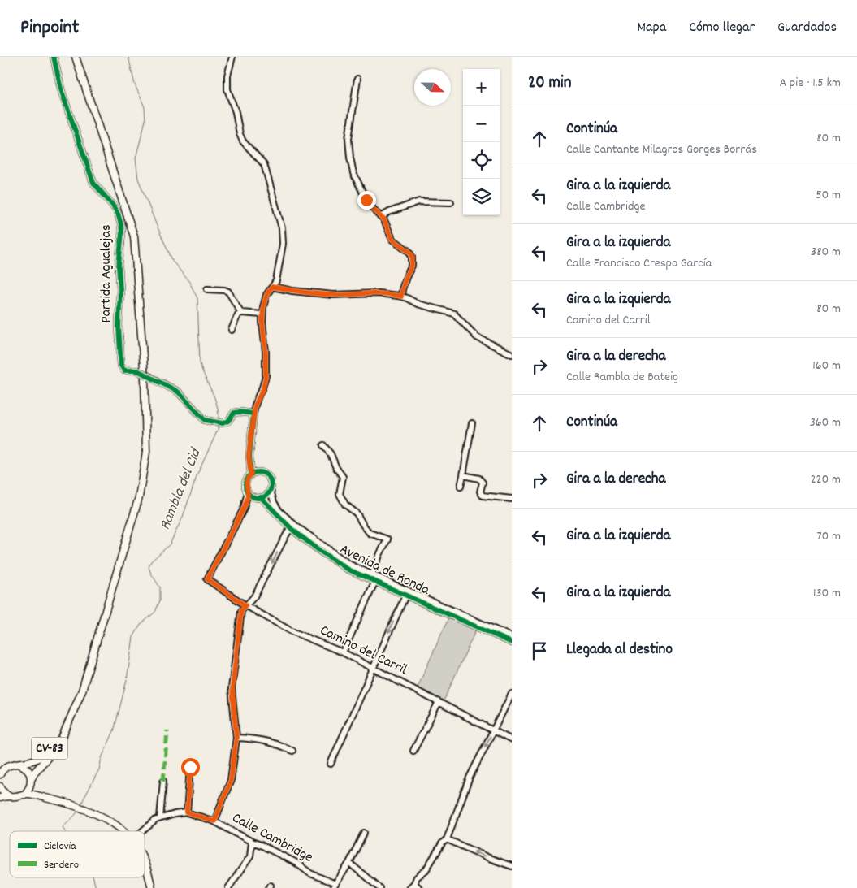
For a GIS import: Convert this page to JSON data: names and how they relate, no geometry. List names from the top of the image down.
{
  "streets": {
    "main road": ["CV-83"],
    "street": [
      "Partida Agualejas",
      "Avenida de Ronda",
      "Camino del Carril",
      "Calle Cambridge"
    ]
  },
  "water": ["Rambla del Cid"],
  "legend": ["Ciclovía", "Sendero"],
  "north": "right",
  "page": {
    "header": "Pinpoint",
    "nav": ["Mapa", "Cómo llegar", "Guardados"],
    "heading": ["20 min", "A pie · 1.5 km"],
    "map_buttons": ["+", "−"],
    "list": [
      ["Continúa", "Calle Cantante Milagros Gorges Borrás", "80 m"],
      ["Gira a la izquierda", "Calle Cambridge", "50 m"],
      ["Gira a la izquierda", "Calle Francisco Crespo García", "380 m"],
      ["Gira a la izquierda", "Camino del Carril", "80 m"],
      ["Gira a la derecha", "Calle Rambla de Bateig", "160 m"],
      ["Continúa", "360 m"],
      ["Gira a la derecha", "220 m"],
      ["Gira a la izquierda", "70 m"],
      ["Gira a la izquierda", "130 m"],
      "Llegada al destino"
    ]
  }
}
